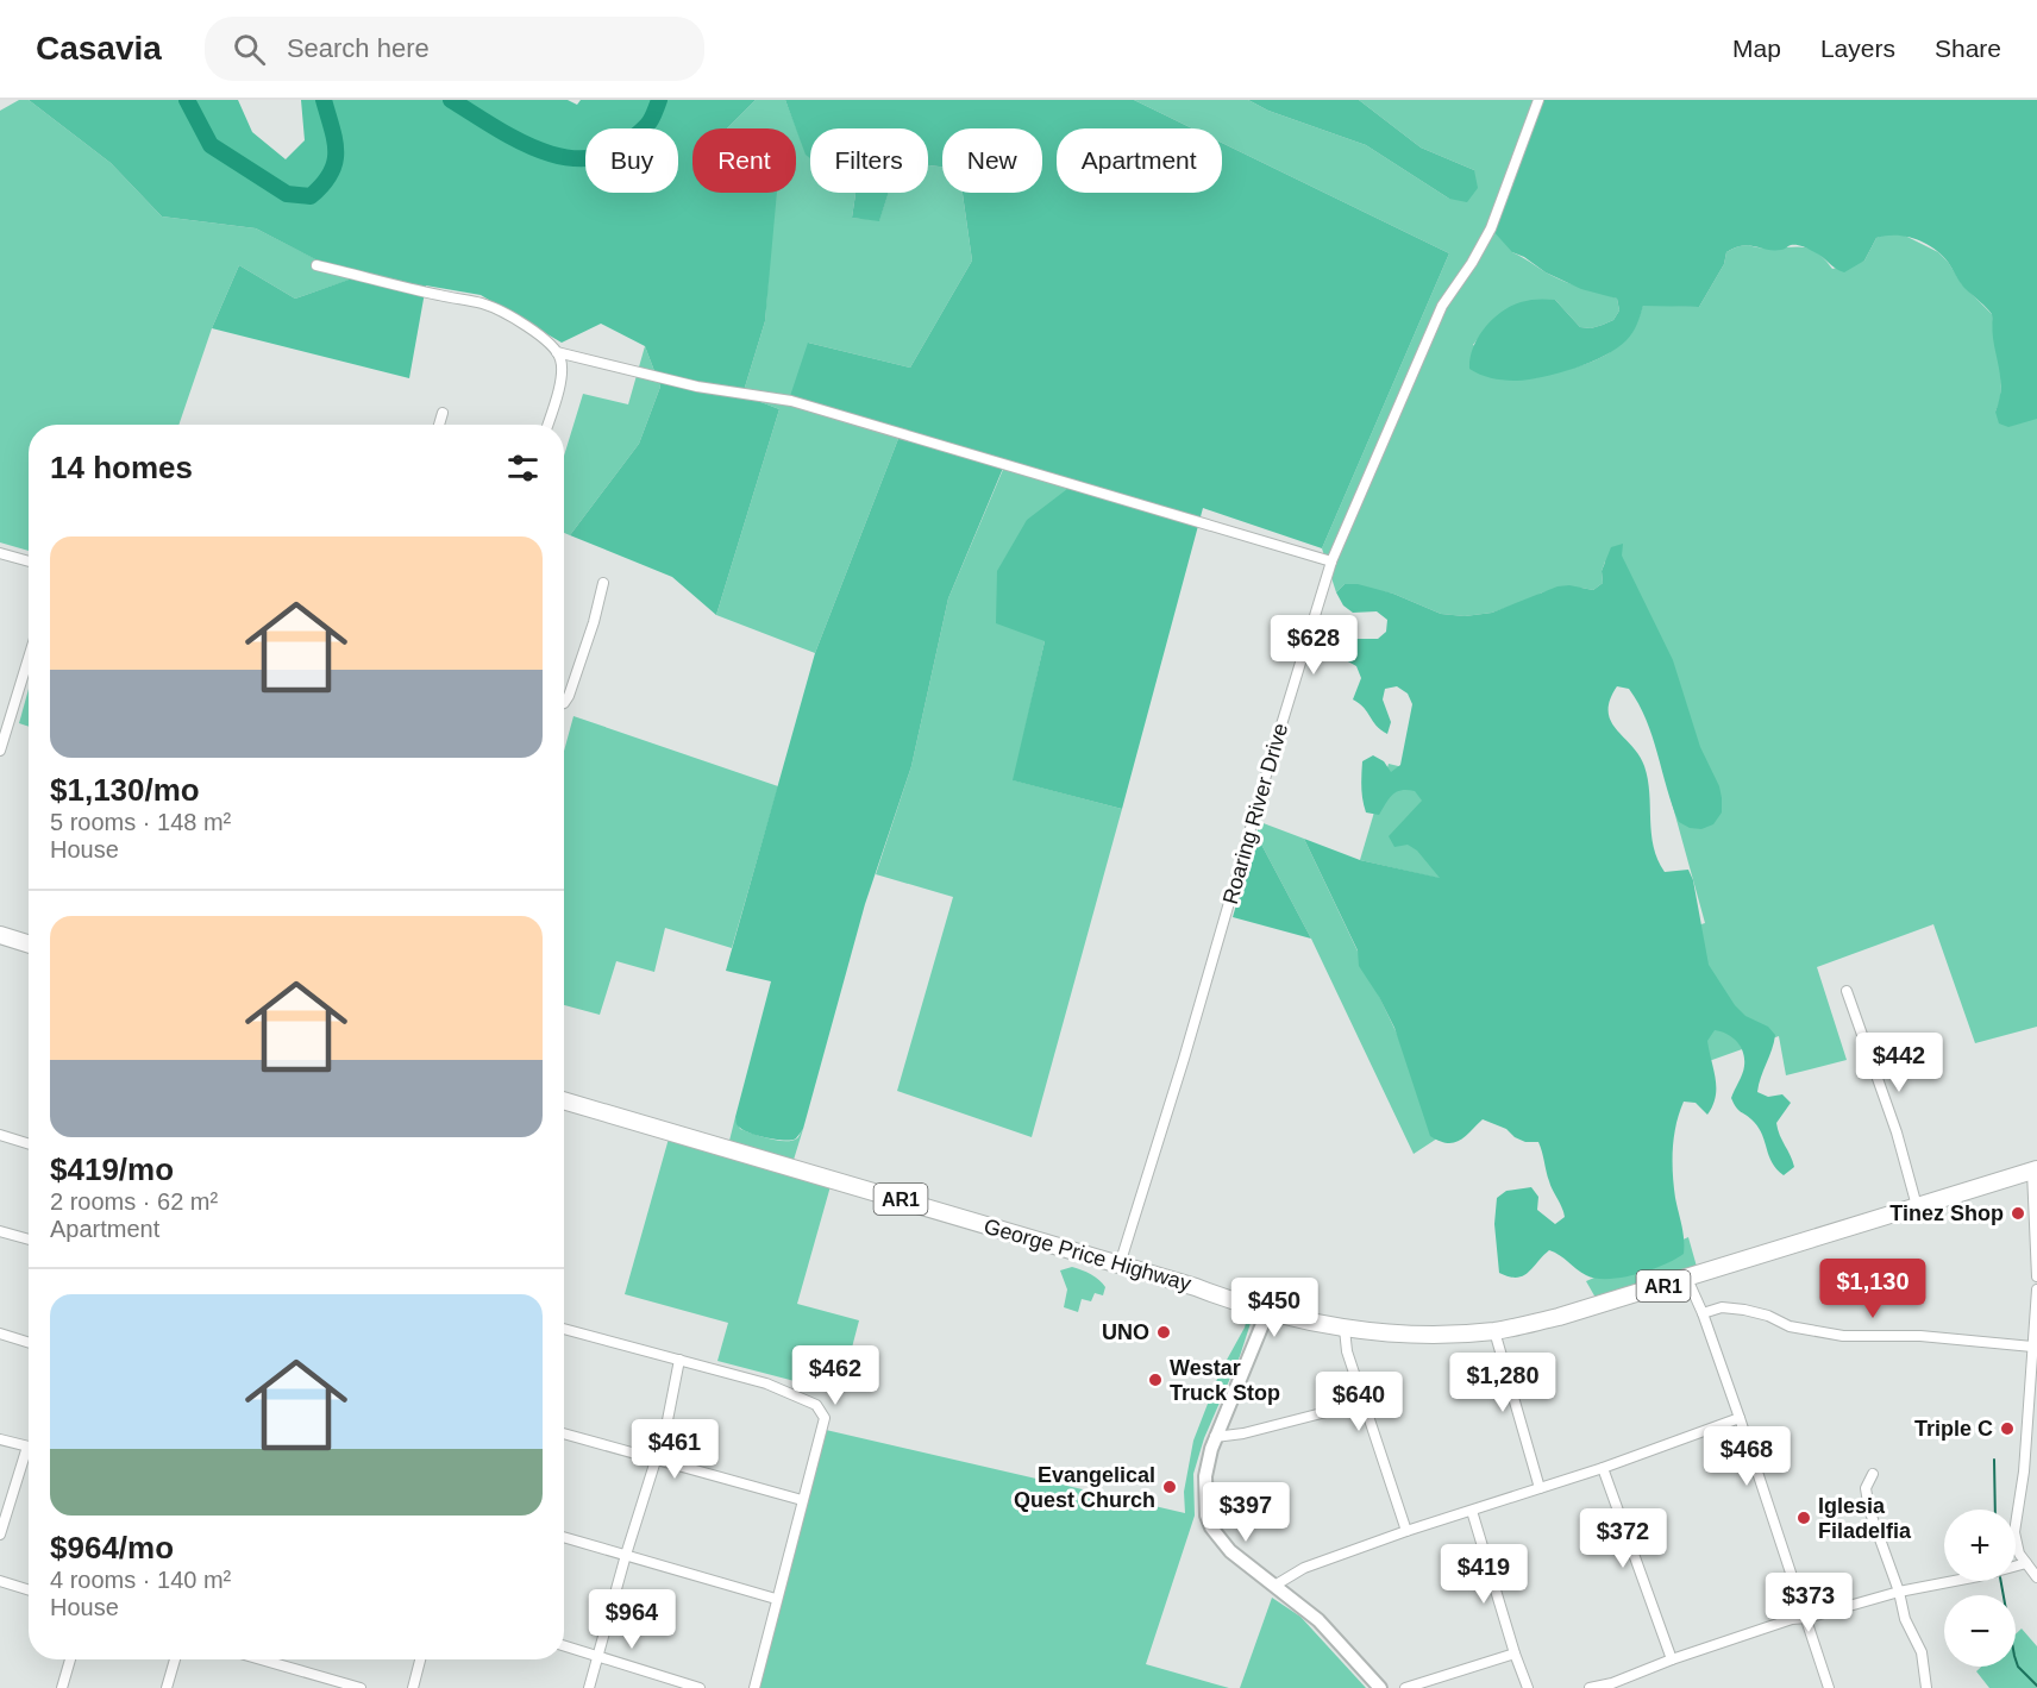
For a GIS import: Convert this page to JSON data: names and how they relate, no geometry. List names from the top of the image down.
{
  "streets": {
    "highway": ["AR1", "George Price Highway"],
    "street": ["Roaring River Drive"]
  },
  "crossings": [
    ["Roaring River Drive", "George Price Highway"]
  ],
  "places": [
    "Tinez Shop",
    "UNO",
    "Westar Truck Stop",
    "Triple C",
    "Evangelical Quest Church",
    "Iglesia Filadelfia"
  ],
  "page": {
    "header": "Casavia",
    "search": "Search here",
    "nav": ["Map", "Layers", "Share"],
    "chip": [
      "Buy",
      "Rent",
      "Filters",
      "New",
      "Apartment"
    ],
    "heading": "14 homes",
    "list": [
      {
        "name": "$1,130/mo",
        "note": "5 rooms · 148 m² · House"
      },
      {
        "name": "$419/mo",
        "note": "2 rooms · 62 m² · Apartment"
      },
      {
        "name": "$964/mo",
        "note": "4 rooms · 140 m² · House"
      }
    ],
    "price": [
      "$628",
      "$442",
      "$1,130",
      "$450",
      "$462",
      "$1,280",
      "$640",
      "$461",
      "$468",
      "$397",
      "$372",
      "$419",
      "$373",
      "$964"
    ],
    "map_buttons": ["+", "−"]
  }
}
